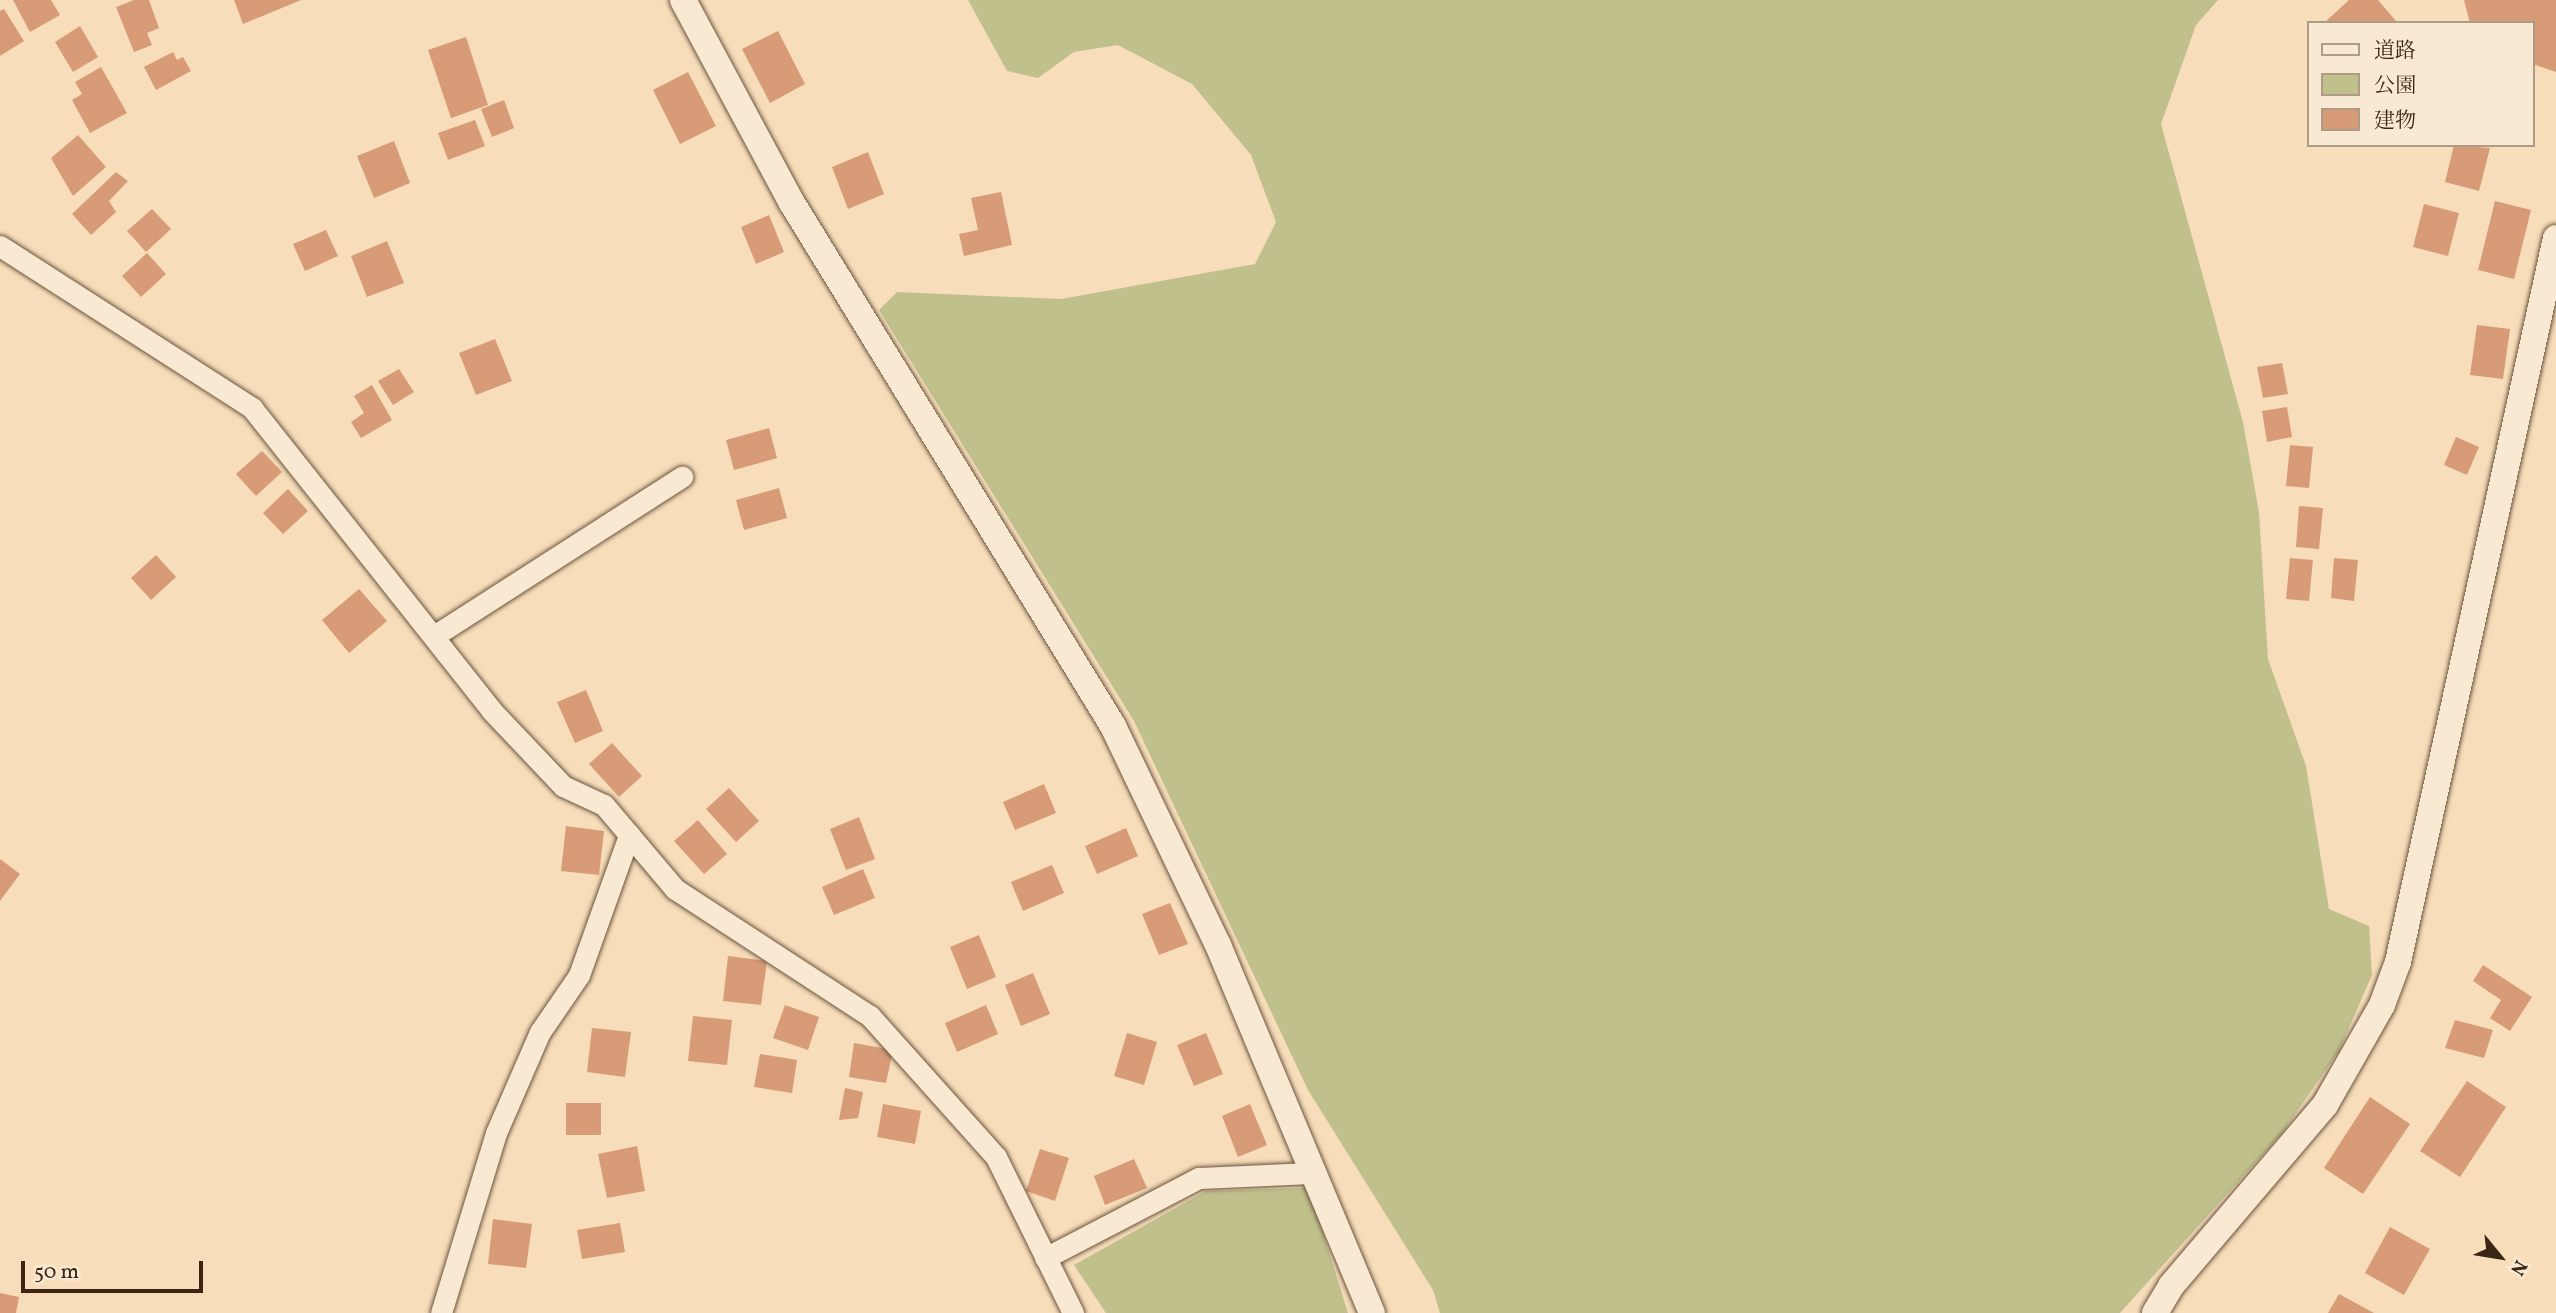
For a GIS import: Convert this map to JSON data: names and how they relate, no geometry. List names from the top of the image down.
{
  "legend": ["道路", "公園", "建物"],
  "scale_bar": "50 m",
  "north": "bottom right"
}
